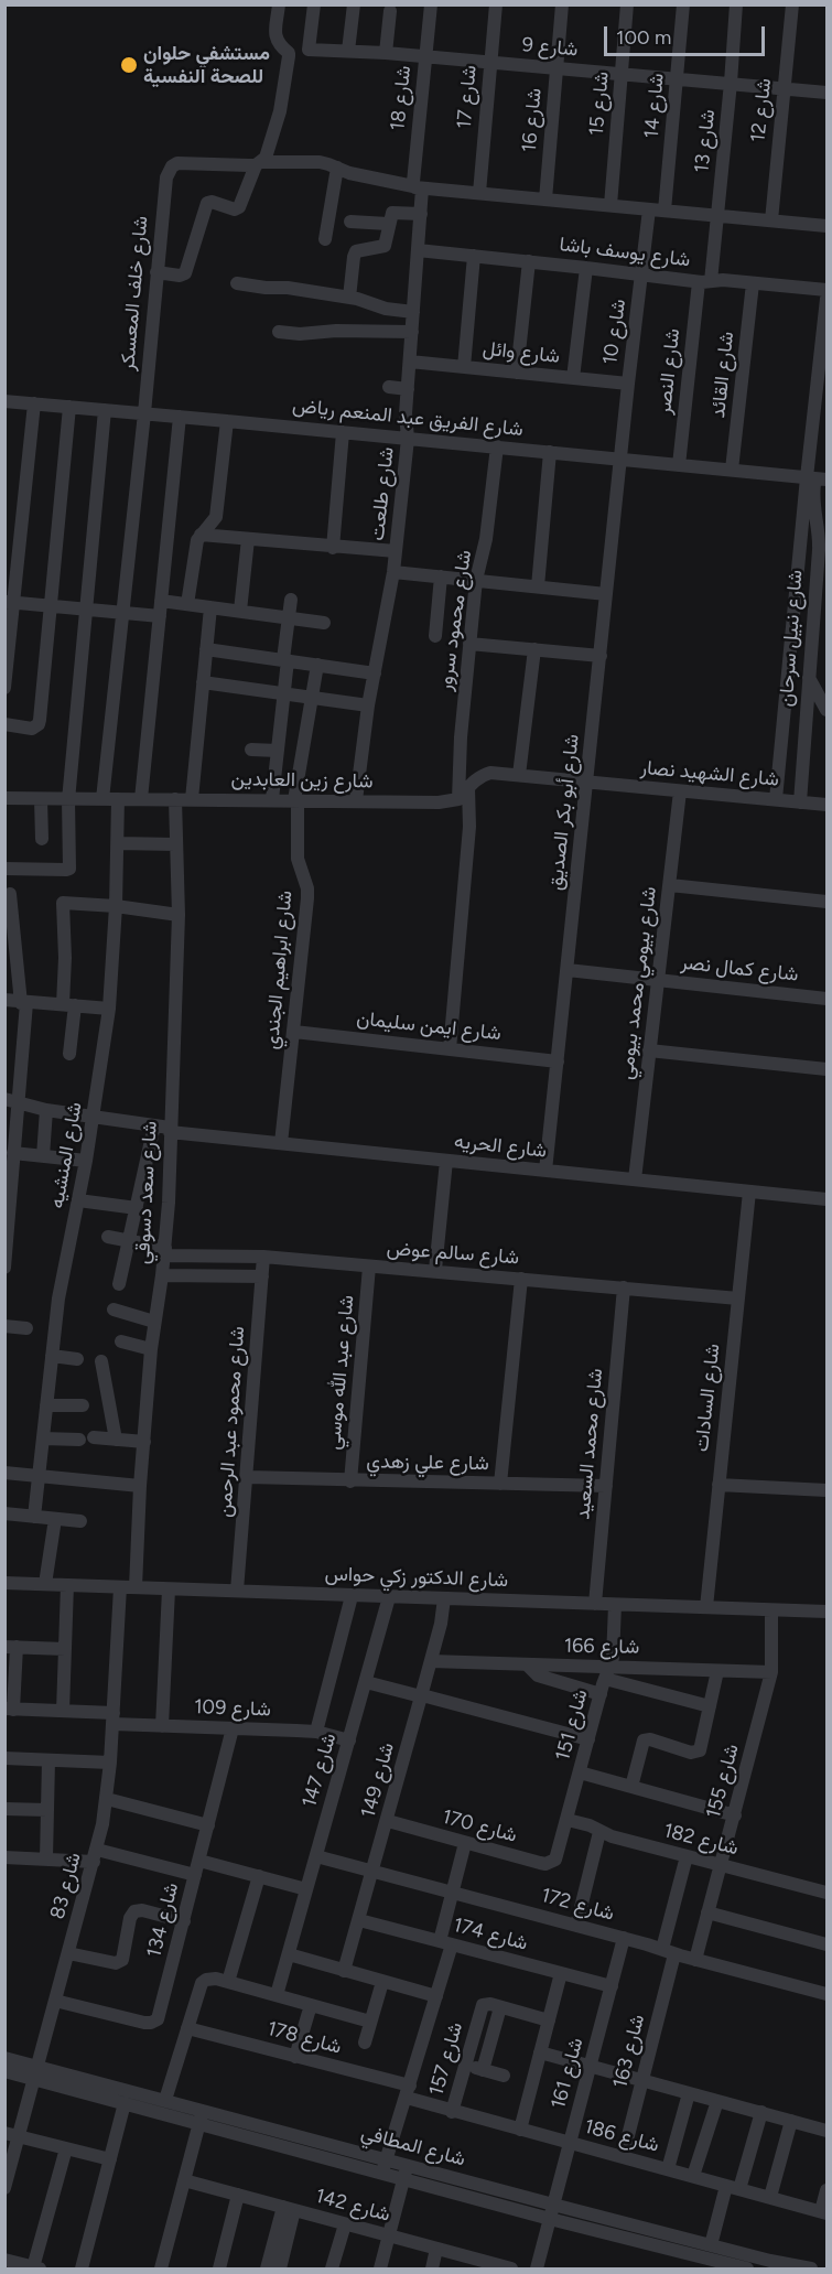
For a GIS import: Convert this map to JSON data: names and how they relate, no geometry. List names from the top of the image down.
{
  "streets": {
    "street": [
      "شارع 9",
      "شارع 17",
      "شارع 18",
      "شارع 15",
      "شارع 14",
      "شارع 12",
      "شارع 16",
      "شارع 13",
      "شارع يوسف باشا",
      "شارع خلف المعسكر",
      "شارع 10",
      "شارع وائل",
      "شارع النصر",
      "شارع القائد",
      "شارع الفريق عبد المنعم رياض",
      "شارع طلعت",
      "شارع محمود سرور",
      "شارع نبيل سرحان",
      "شارع الشهيد نصار",
      "شارع زين العابدين",
      "شارع أبو بكر الصديق",
      "شارع كمال نصر",
      "شارع ابراهيم الجندي",
      "شارع بيومي محمد بيومي",
      "شارع ايمن سليمان",
      "شارع الحريه",
      "شارع المنشيه",
      "شارع سعد دسوقي",
      "شارع سالم عوض",
      "شارع عبد الله موسي",
      "شارع السادات",
      "شارع محمود عبد الرحمن",
      "شارع محمد السعيد",
      "شارع علي زهدي",
      "شارع الدكتور زكي حواس",
      "شارع 166",
      "شارع 109",
      "شارع 151",
      "شارع 147",
      "شارع 149",
      "شارع 155",
      "شارع 170",
      "شارع 182",
      "شارع 83",
      "شارع 172",
      "شارع 134",
      "شارع 174",
      "شارع 178",
      "شارع 163",
      "شارع 157",
      "شارع 161",
      "شارع 186",
      "شارع المطافي",
      "شارع 142"
    ]
  },
  "crossings": [
    ["شارع 9", "شارع 17"],
    ["شارع 9", "شارع 18"],
    ["شارع 9", "شارع 15"],
    ["شارع 9", "شارع 14"],
    ["شارع 9", "شارع 12"],
    ["شارع 9", "شارع 16"],
    ["شارع 9", "شارع 13"],
    ["شارع 18", "شارع طلعت"],
    ["شارع 13", "شارع يوسف باشا"],
    ["شارع 13", "شارع النصر"],
    ["شارع يوسف باشا", "شارع 10"],
    ["شارع يوسف باشا", "شارع النصر"],
    ["شارع يوسف باشا", "شارع القائد"],
    ["شارع يوسف باشا", "شارع طلعت"],
    ["شارع خلف المعسكر", "شارع الفريق عبد المنعم رياض"],
    ["شارع خلف المعسكر", "شارع زين العابدين"],
    ["شارع 10", "شارع وائل"],
    ["شارع 10", "شارع الفريق عبد المنعم رياض"],
    ["شارع 10", "شارع أبو بكر الصديق"],
    ["شارع وائل", "شارع طلعت"],
    ["شارع النصر", "شارع الفريق عبد المنعم رياض"],
    ["شارع القائد", "شارع الفريق عبد المنعم رياض"],
    ["شارع الفريق عبد المنعم رياض", "شارع طلعت"],
    ["شارع الفريق عبد المنعم رياض", "شارع محمود سرور"],
    ["شارع الفريق عبد المنعم رياض", "شارع نبيل سرحان"],
    ["شارع الفريق عبد المنعم رياض", "شارع أبو بكر الصديق"],
    ["شارع طلعت", "شارع زين العابدين"],
    ["شارع محمود سرور", "شارع زين العابدين"],
    ["شارع نبيل سرحان", "شارع الشهيد نصار"],
    ["شارع الشهيد نصار", "شارع أبو بكر الصديق"],
    ["شارع الشهيد نصار", "شارع بيومي محمد بيومي"],
    ["شارع زين العابدين", "شارع ابراهيم الجندي"],
    ["شارع زين العابدين", "شارع المنشيه"],
    ["شارع زين العابدين", "شارع سعد دسوقي"],
    ["شارع أبو بكر الصديق", "شارع كمال نصر"],
    ["شارع أبو بكر الصديق", "شارع ايمن سليمان"],
    ["شارع أبو بكر الصديق", "شارع الحريه"],
    ["شارع كمال نصر", "شارع بيومي محمد بيومي"],
    ["شارع ابراهيم الجندي", "شارع ايمن سليمان"],
    ["شارع ابراهيم الجندي", "شارع الحريه"],
    ["شارع بيومي محمد بيومي", "شارع الحريه"],
    ["شارع الحريه", "شارع المنشيه"],
    ["شارع الحريه", "شارع سعد دسوقي"],
    ["شارع الحريه", "شارع السادات"],
    ["شارع سعد دسوقي", "شارع سالم عوض"],
    ["شارع سعد دسوقي", "شارع الدكتور زكي حواس"],
    ["شارع سالم عوض", "شارع عبد الله موسي"],
    ["شارع سالم عوض", "شارع السادات"],
    ["شارع سالم عوض", "شارع محمود عبد الرحمن"],
    ["شارع سالم عوض", "شارع محمد السعيد"],
    ["شارع عبد الله موسي", "شارع علي زهدي"],
    ["شارع السادات", "شارع الدكتور زكي حواس"],
    ["شارع محمود عبد الرحمن", "شارع علي زهدي"],
    ["شارع محمود عبد الرحمن", "شارع الدكتور زكي حواس"],
    ["شارع محمد السعيد", "شارع علي زهدي"],
    ["شارع محمد السعيد", "شارع الدكتور زكي حواس"],
    ["شارع الدكتور زكي حواس", "شارع 151"],
    ["شارع الدكتور زكي حواس", "شارع 147"],
    ["شارع الدكتور زكي حواس", "شارع 149"],
    ["شارع الدكتور زكي حواس", "شارع 155"],
    ["شارع الدكتور زكي حواس", "شارع 83"],
    ["شارع 166", "شارع 151"],
    ["شارع 166", "شارع 149"],
    ["شارع 166", "شارع 155"],
    ["شارع 109", "شارع 147"],
    ["شارع 109", "شارع 83"],
    ["شارع 109", "شارع 134"],
    ["شارع 151", "شارع 170"],
    ["شارع 151", "شارع 182"],
    ["شارع 147", "شارع 172"],
    ["شارع 149", "شارع 170"],
    ["شارع 149", "شارع 172"],
    ["شارع 149", "شارع 174"],
    ["شارع 155", "شارع 182"],
    ["شارع 155", "شارع 172"],
    ["شارع 182", "شارع 163"],
    ["شارع 83", "شارع 134"],
    ["شارع 83", "شارع المطافي"],
    ["شارع 172", "شارع 163"],
    ["شارع 172", "شارع 161"],
    ["شارع 174", "شارع 161"],
    ["شارع 178", "شارع 186"],
    ["شارع 163", "شارع 186"],
    ["شارع 157", "شارع 186"],
    ["شارع 161", "شارع 186"],
    ["شارع 161", "شارع المطافي"]
  ],
  "places": ["مستشفي حلوان للصحة النفسية"],
  "scale_bar": "100 m"
}
